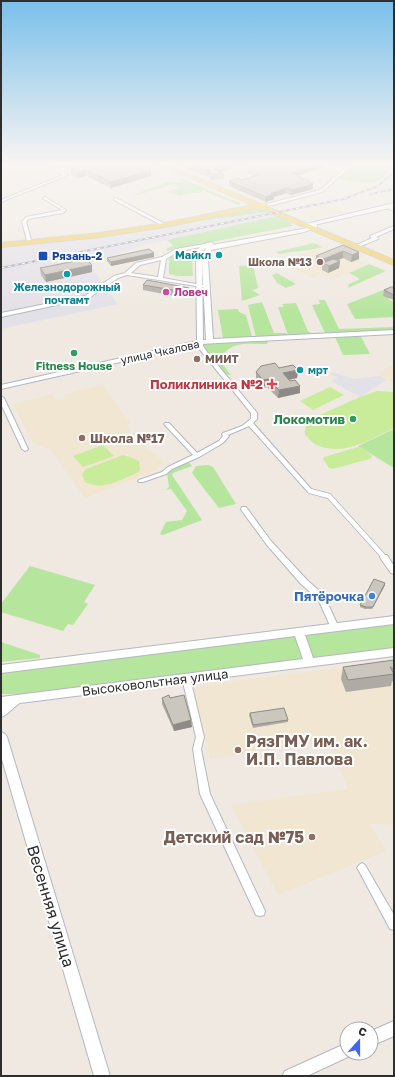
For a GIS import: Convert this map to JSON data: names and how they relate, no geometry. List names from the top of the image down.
{
  "streets": {
    "street": ["улица Чкалова", "Высоковольтная улица", "Весенняя улица"]
  },
  "places": {
    "other": [
      "Майкл",
      "Школа №13",
      "Железнодорожный почтамт",
      "Ловеч",
      "Fitness House",
      "МИИТ",
      "мрт",
      "Локомотив",
      "Школа №17",
      "Пятёрочка",
      "РязГМУ им. ак. И.П. Павлова",
      "Детский сад №75"
    ],
    "transit": ["Рязань-2"],
    "health": ["Поликлиника №2"]
  },
  "north": "top"
}
